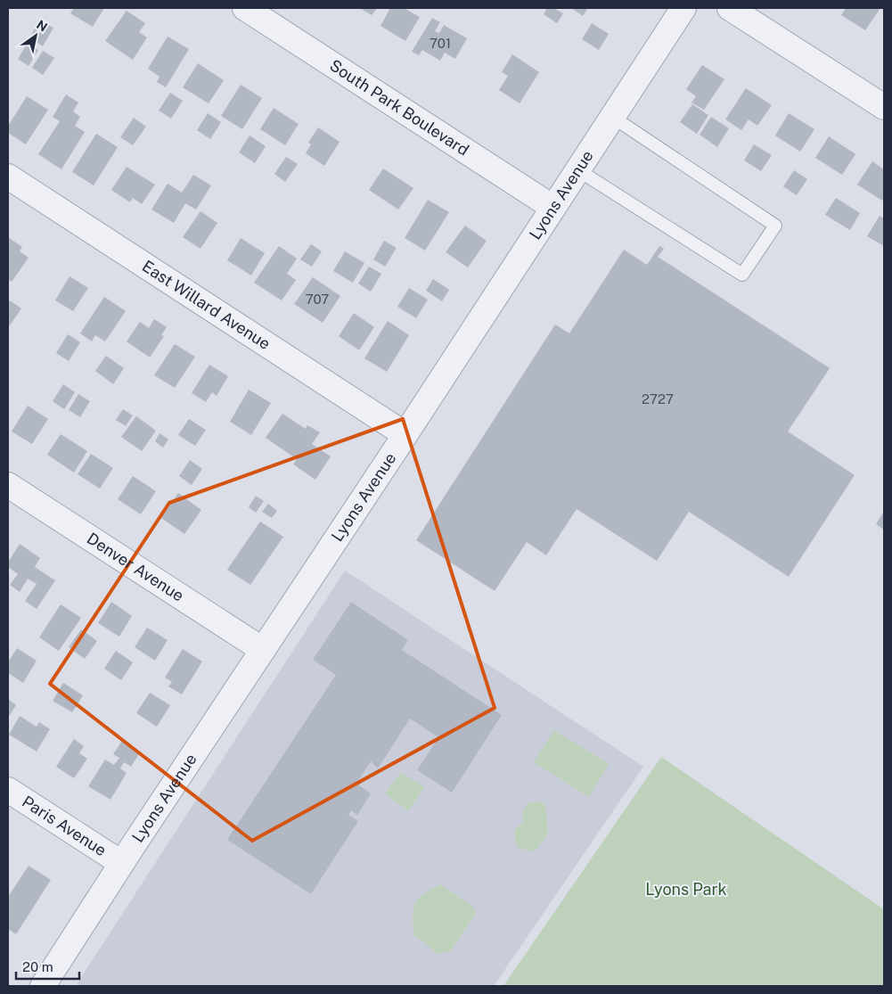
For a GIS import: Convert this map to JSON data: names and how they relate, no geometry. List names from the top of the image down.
{
  "streets": {
    "street": [
      "South Park Boulevard",
      "Lyons Avenue",
      "East Willard Avenue",
      "Denver Avenue",
      "Paris Avenue"
    ]
  },
  "crossings": [
    ["South Park Boulevard", "Lyons Avenue"],
    ["Lyons Avenue", "East Willard Avenue"],
    ["Lyons Avenue", "Denver Avenue"],
    ["Lyons Avenue", "Paris Avenue"]
  ],
  "parks": ["Lyons Park"],
  "house_numbers": ["701", "707", "2727"],
  "scale_bar": "20 m",
  "north": "top right"
}
